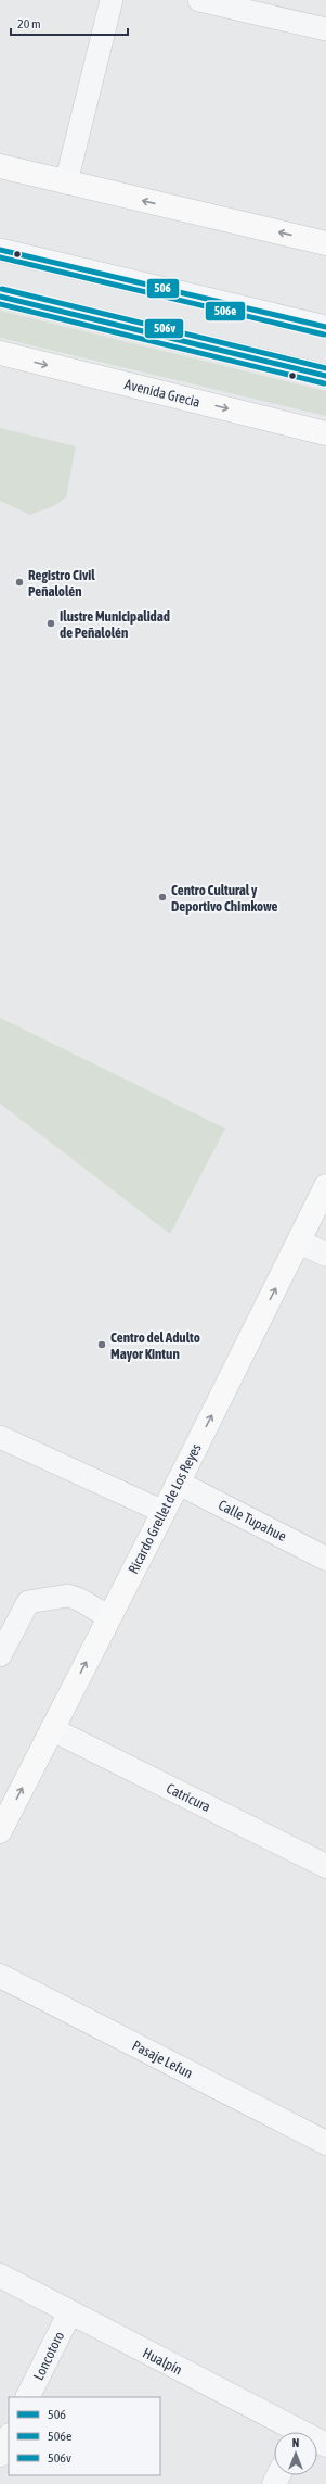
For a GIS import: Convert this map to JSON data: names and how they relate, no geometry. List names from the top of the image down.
{
  "streets": {
    "street": [
      "Avenida Grecia",
      "Ricardo Grellet de Los Reyes",
      "Calle Tupahue",
      "Catricura",
      "Pasaje Lefun",
      "Loncotoro",
      "Hualpín"
    ]
  },
  "crossings": [
    ["Ricardo Grellet de Los Reyes", "Calle Tupahue"],
    ["Ricardo Grellet de Los Reyes", "Catricura"],
    ["Loncotoro", "Hualpín"]
  ],
  "one_way": ["Ricardo Grellet de Los Reyes"],
  "places": [
    "Registro Civil Peñalolén",
    "Ilustre Municipalidad de Peñalolén",
    "Centro Cultural y Deportivo Chimkowe",
    "Centro del Adulto Mayor Kintun"
  ],
  "lines": ["transit line 506", "transit line 506e", "transit line 506v"],
  "legend": ["506", "506e", "506v"],
  "scale_bar": "20 m",
  "north": "top"
}
